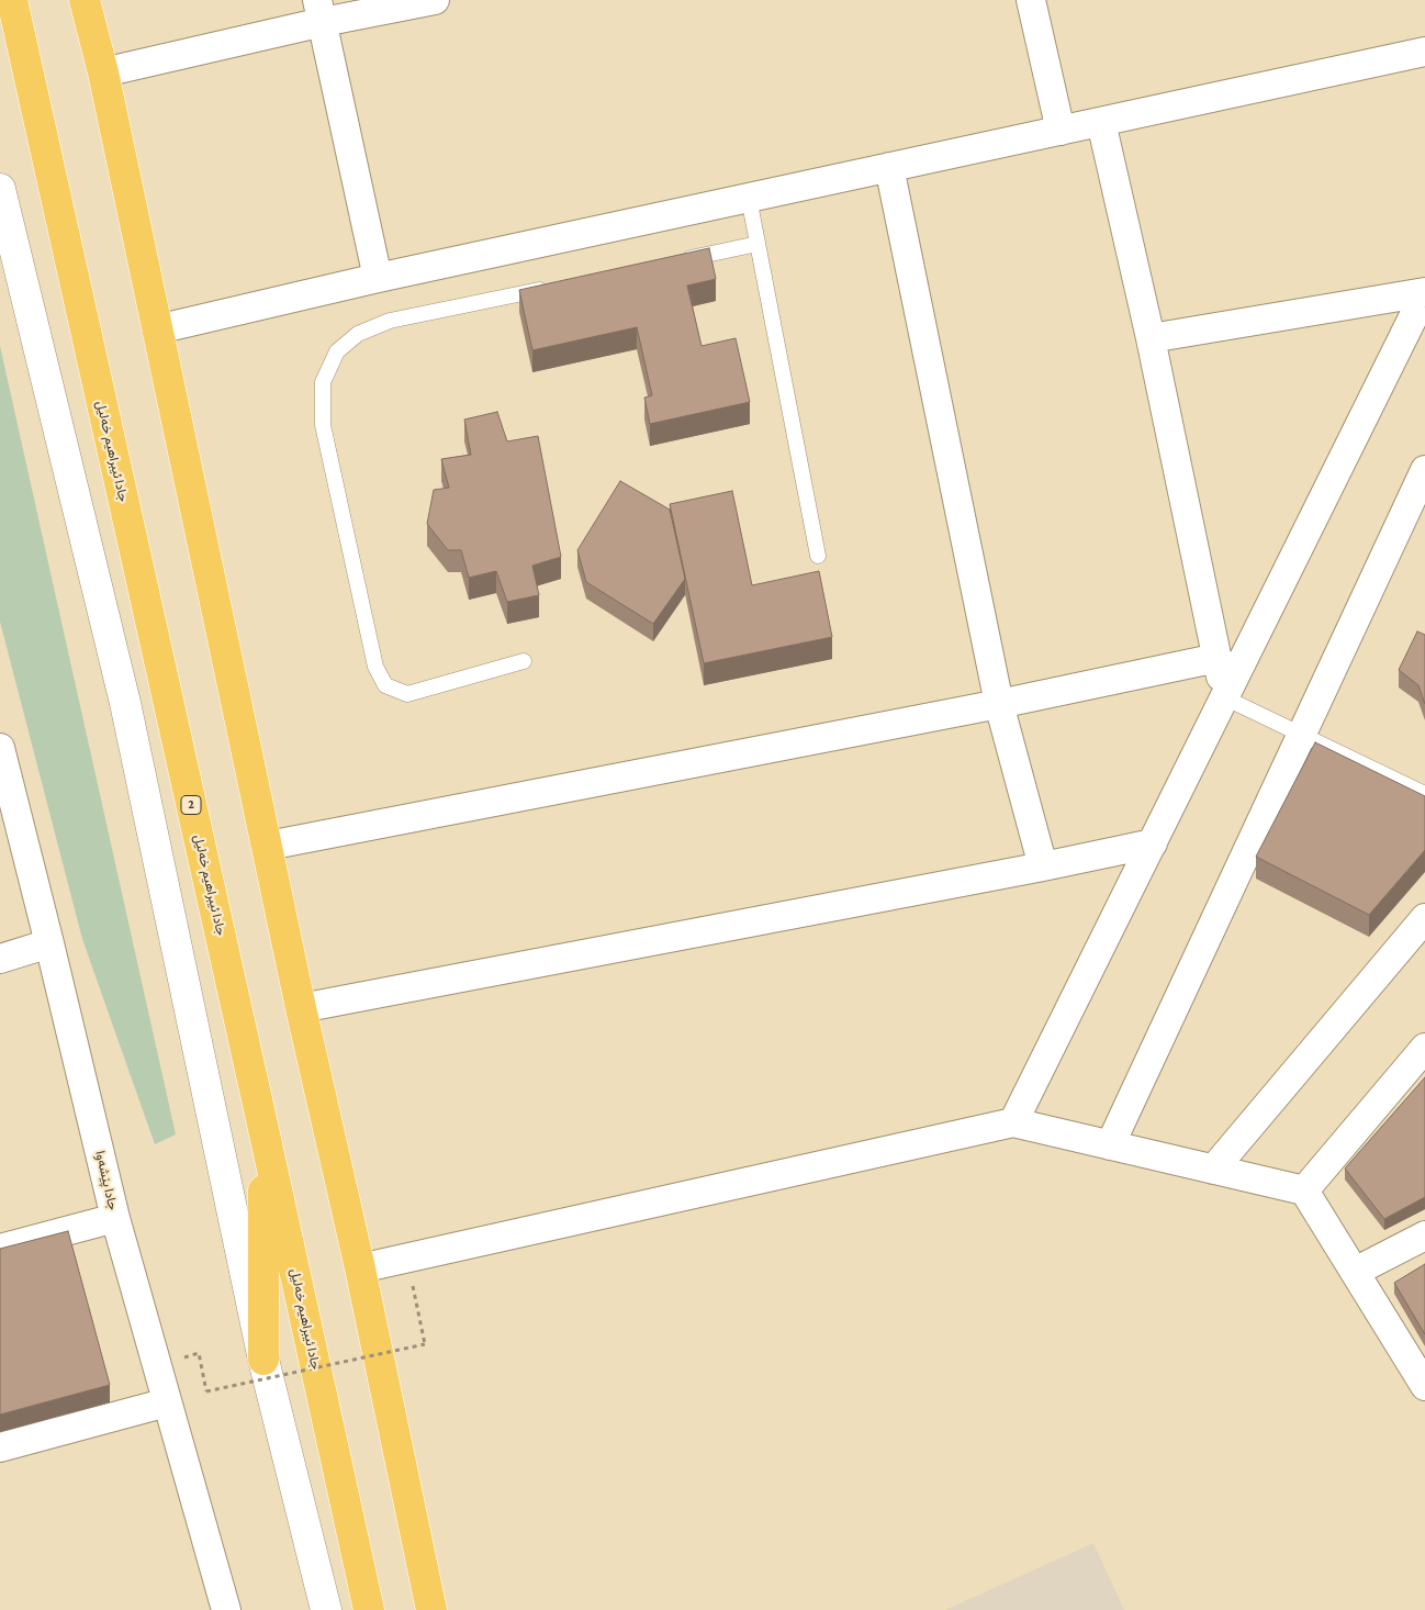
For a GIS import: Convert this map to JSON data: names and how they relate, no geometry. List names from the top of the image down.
{
  "streets": {
    "highway": ["جادا ئیبراهیم خەلیل", "2"],
    "street": ["جادا پێشەوا"]
  }
}
